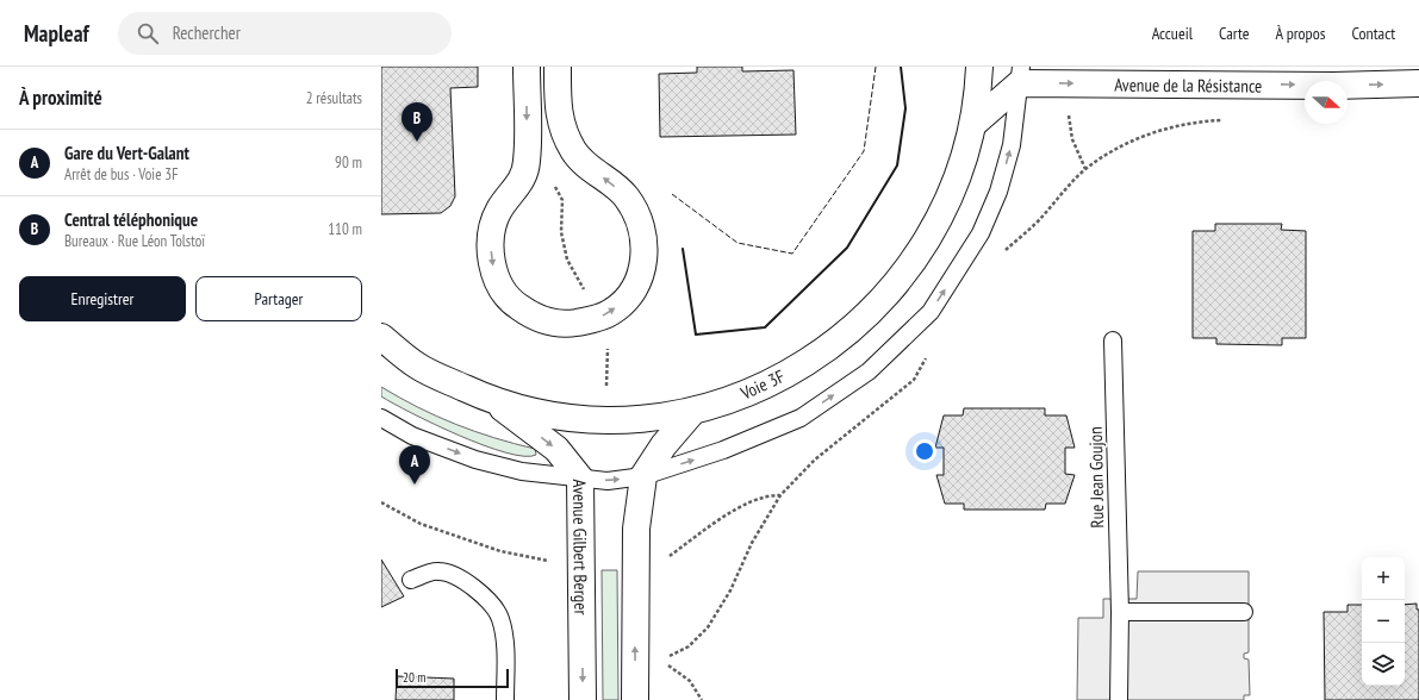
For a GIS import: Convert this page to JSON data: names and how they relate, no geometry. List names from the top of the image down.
{
  "streets": {
    "street": ["Avenue de la Résistance", "Voie 3F", "Avenue Gilbert Berger"],
    "lane": ["Rue Jean Goujon"]
  },
  "crossings": [
    ["Voie 3F", "Avenue Gilbert Berger"]
  ],
  "one_way": ["Avenue de la Résistance"],
  "scale_bar": "20 m",
  "north": "right",
  "page": {
    "header": "Mapleaf",
    "search": "Rechercher",
    "nav": [
      "Accueil",
      "Carte",
      "À propos",
      "Contact"
    ],
    "heading": ["À proximité", "2 résultats"],
    "pins": ["B", "A"],
    "list": [
      {
        "mark": "A",
        "name": "Gare du Vert-Galant",
        "note": "Arrêt de bus · Voie 3F",
        "value": "90 m"
      },
      {
        "mark": "B",
        "name": "Central téléphonique",
        "note": "Bureaux · Rue Léon Tolstoï",
        "value": "110 m"
      }
    ],
    "buttons": ["Enregistrer", "Partager"],
    "map_buttons": ["+", "−"],
    "scale": "20 m"
  }
}
